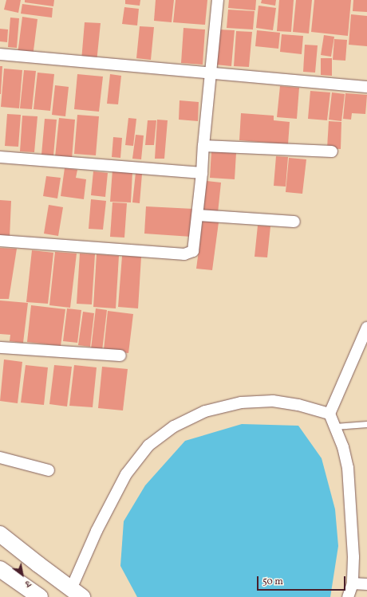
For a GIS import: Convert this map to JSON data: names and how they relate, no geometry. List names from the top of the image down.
{
  "scale_bar": "50 m",
  "north": "bottom right"
}
